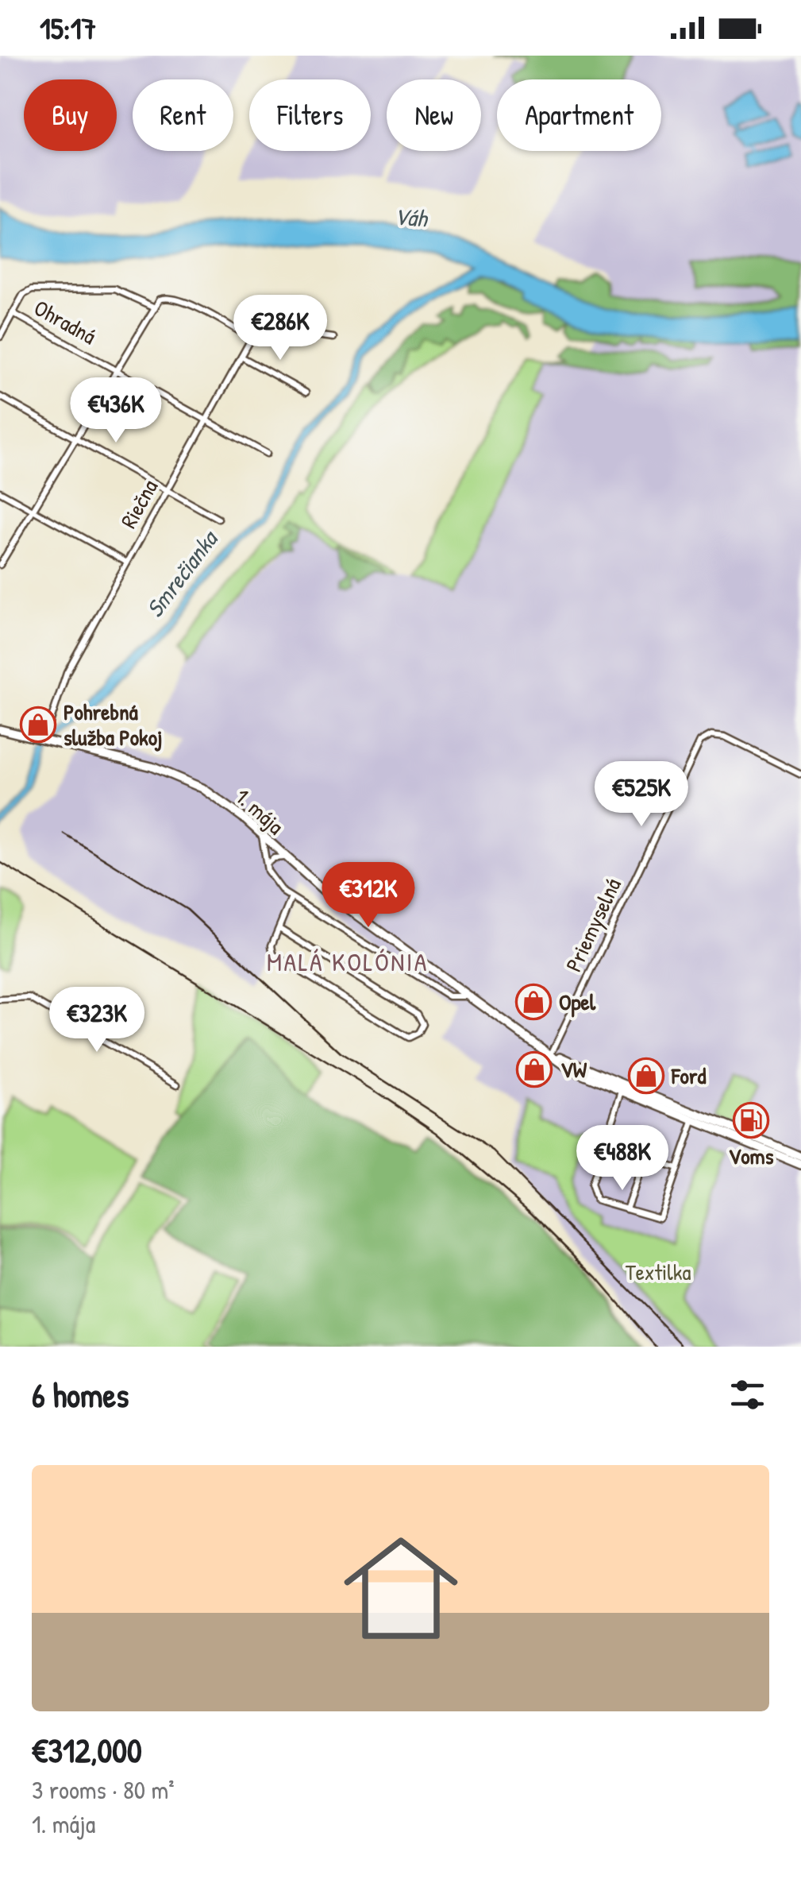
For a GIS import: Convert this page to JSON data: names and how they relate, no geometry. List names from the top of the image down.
{
  "streets": {
    "main road": ["1. mája"],
    "street": ["Ohradná", "Riečna", "Priemyselná"]
  },
  "crossings": [
    ["Ohradná", "Riečna"],
    ["Riečna", "1. mája"],
    ["1. mája", "Priemyselná"]
  ],
  "districts": ["MALÁ KOLÓNIA"],
  "water": ["Váh", "Smrečianka"],
  "parks": ["Textilka"],
  "places": {
    "shop": [
      "Pohrebná služba Pokoj",
      "Opel",
      "VW",
      "Ford"
    ],
    "fuel station": ["Voms"]
  },
  "page": {
    "status": "15:17",
    "chip": [
      "Buy",
      "Rent",
      "Filters",
      "New",
      "Apartment"
    ],
    "price": [
      "€286K",
      "€436K",
      "€525K",
      "€312K",
      "€323K",
      "€488K"
    ],
    "heading": "6 homes",
    "list": [
      {
        "name": "€312,000",
        "note": "3 rooms · 80 m² · 1. mája"
      }
    ]
  }
}
